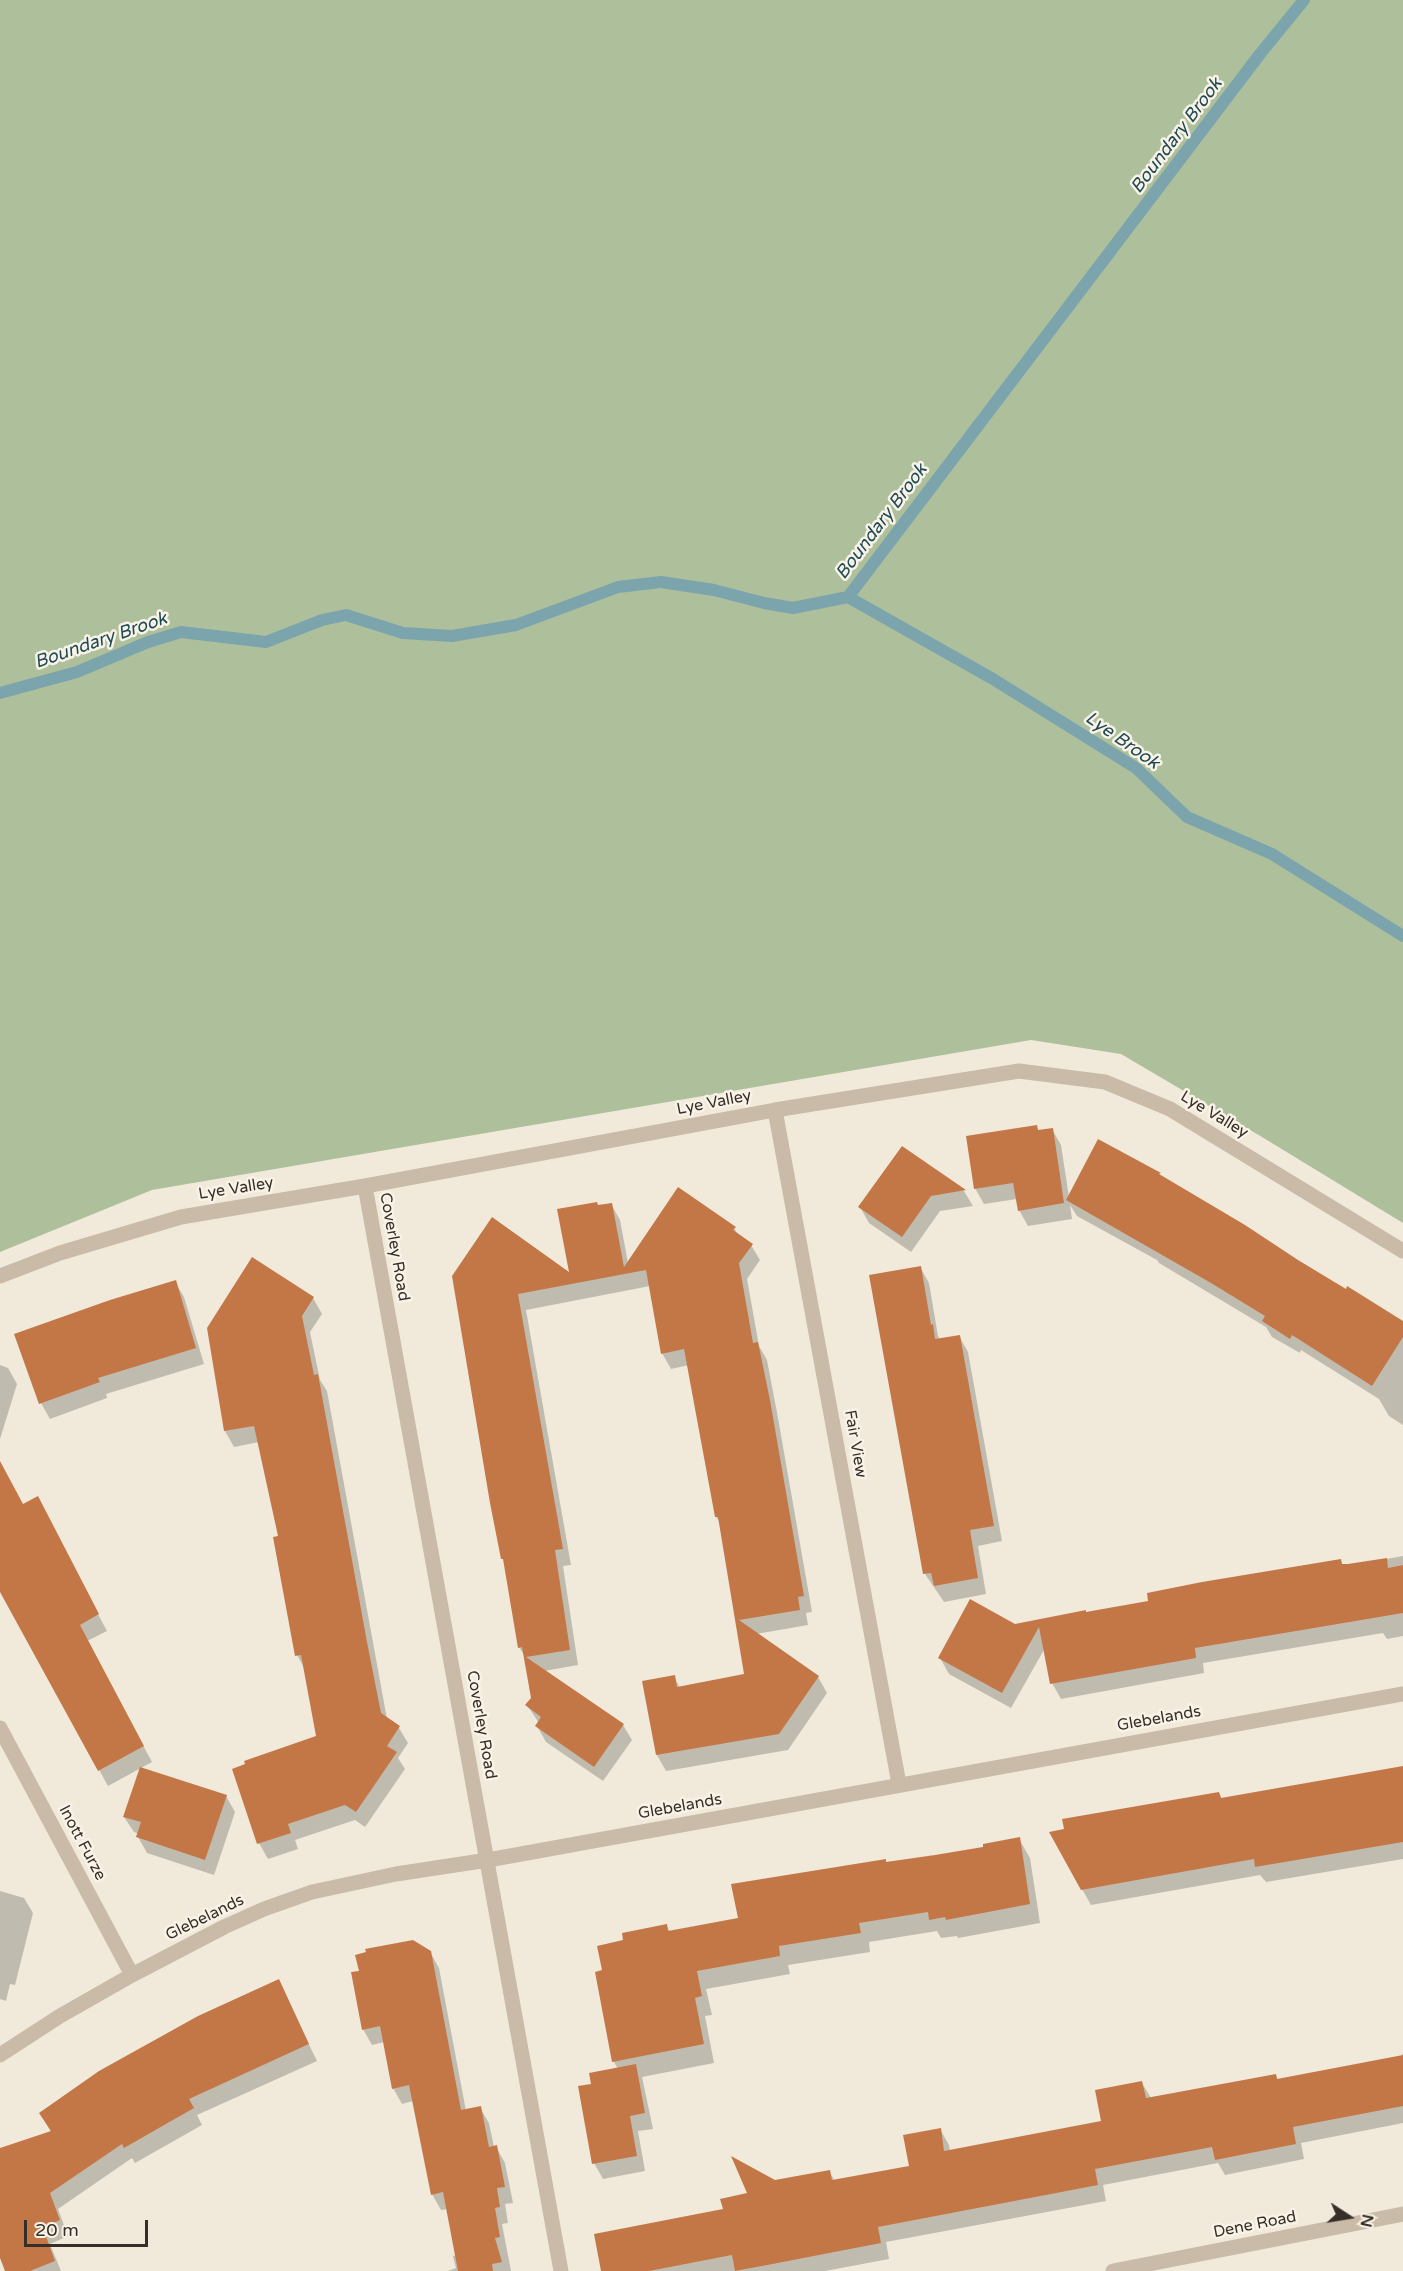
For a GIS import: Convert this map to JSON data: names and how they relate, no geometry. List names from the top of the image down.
{
  "streets": {
    "street": [
      "Lye Valley",
      "Coverley Road",
      "Fair View",
      "Glebelands",
      "Inott Furze",
      "Dene Road"
    ]
  },
  "crossings": [
    ["Lye Valley", "Coverley Road"],
    ["Lye Valley", "Fair View"],
    ["Coverley Road", "Glebelands"],
    ["Fair View", "Glebelands"],
    ["Glebelands", "Inott Furze"]
  ],
  "water": ["Boundary Brook", "Lye Brook"],
  "scale_bar": "20 m",
  "north": "right"
}
